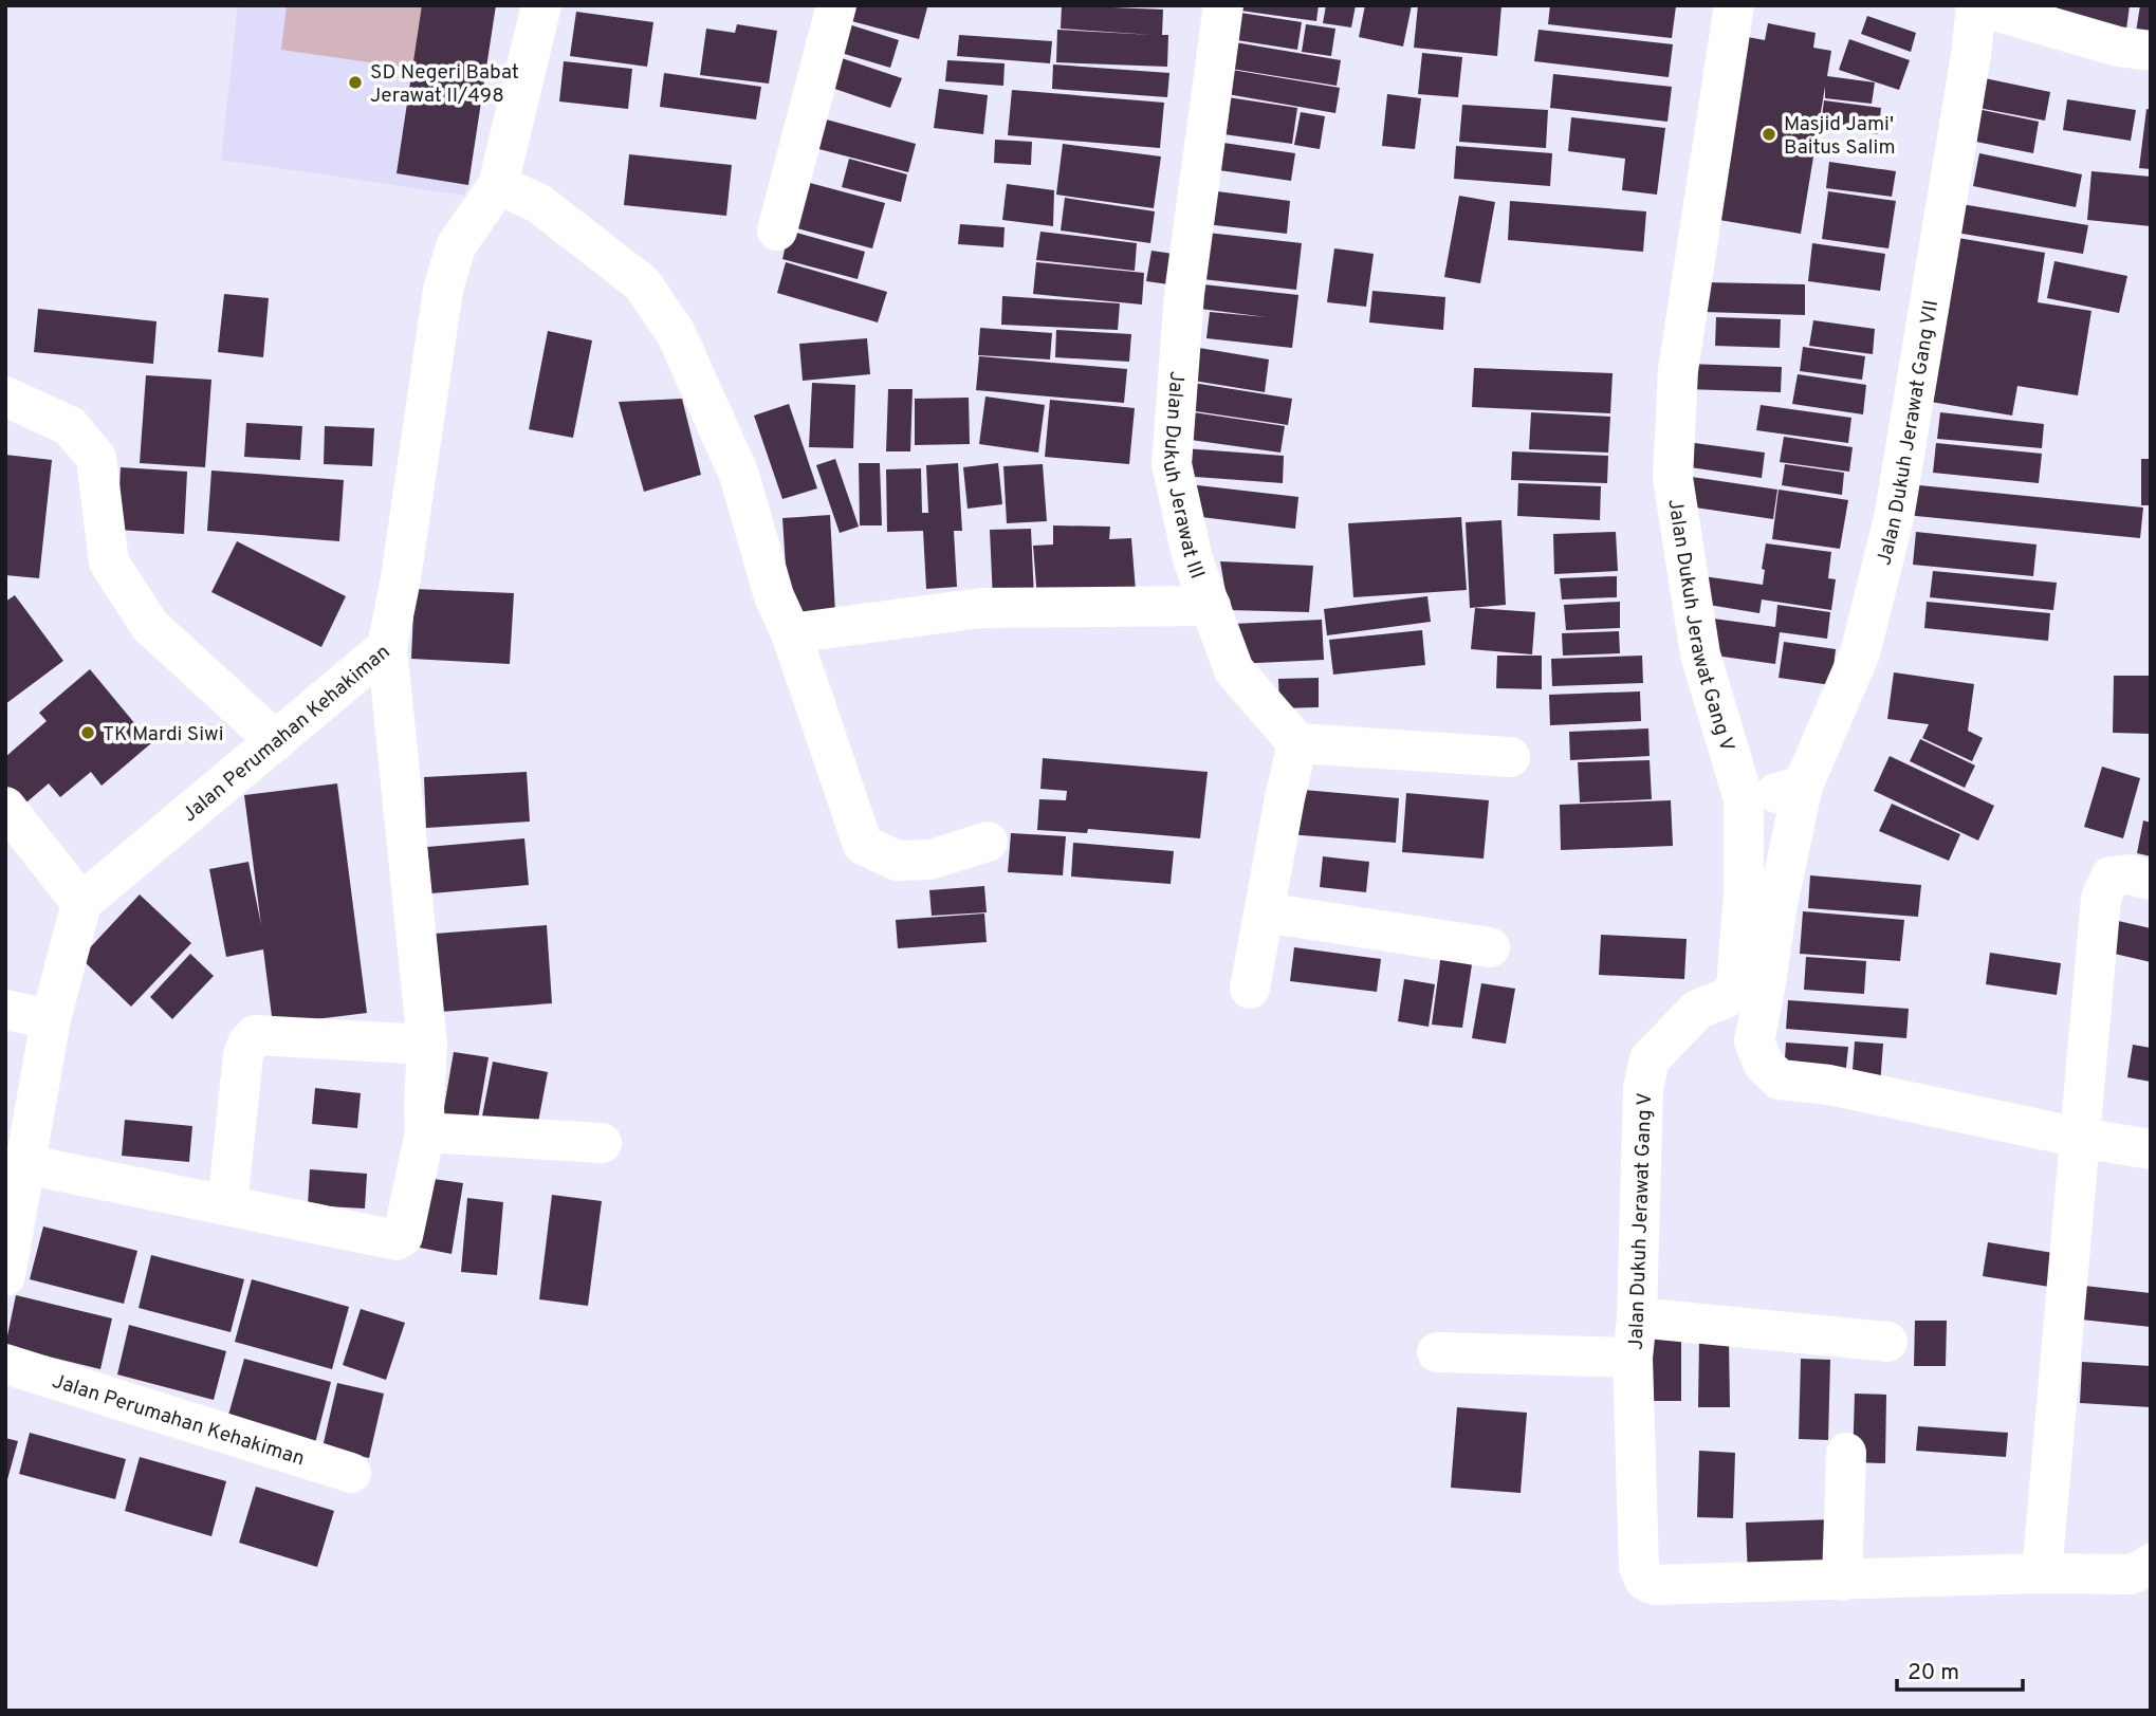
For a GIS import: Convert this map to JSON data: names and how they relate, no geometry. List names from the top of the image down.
{
  "streets": {
    "street": [
      "Jalan Dukuh Jerawat Gang VII",
      "Jalan Dukuh Jerawat III",
      "Jalan Dukuh Jerawat Gang V",
      "Jalan Perumahan Kehakiman"
    ]
  },
  "crossings": [
    ["Jalan Dukuh Jerawat Gang VII", "Jalan Dukuh Jerawat Gang V"]
  ],
  "places": ["SD Negeri Babat Jerawat II/498", "Masjid Jami' Baitus Salim", "TK Mardi Siwi"],
  "scale_bar": "20 m"
}
